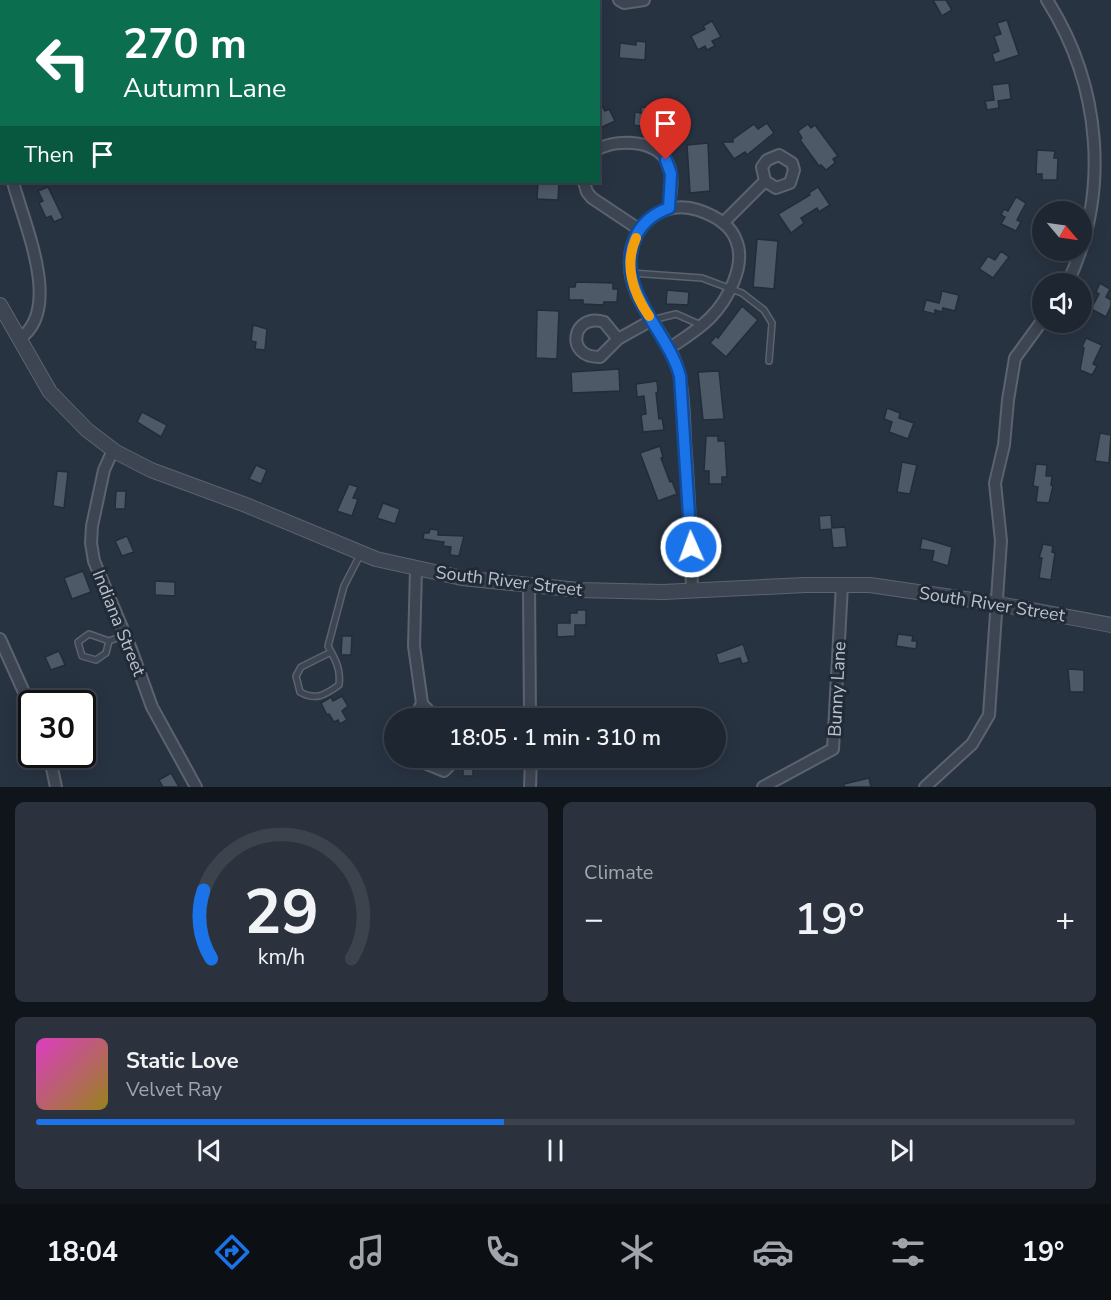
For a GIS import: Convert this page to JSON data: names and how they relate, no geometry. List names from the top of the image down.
{
  "streets": {
    "street": ["South River Street", "Indiana Street", "Bunny Lane"]
  },
  "crossings": [
    ["South River Street", "Indiana Street"],
    ["South River Street", "Bunny Lane"]
  ],
  "north": "bottom right",
  "page": {
    "turn": ["270 m", "Autumn Lane"],
    "then": "Then",
    "limit": "30",
    "trip": "18:05 · 1 min · 310 m",
    "tile": "Climate",
    "heat": ["−", "19°", "+"],
    "song": ["Static Love", "Velvet Ray"],
    "tabs": ["18:04", "19°"],
    "gauge": ["29", "km/h"]
  }
}
